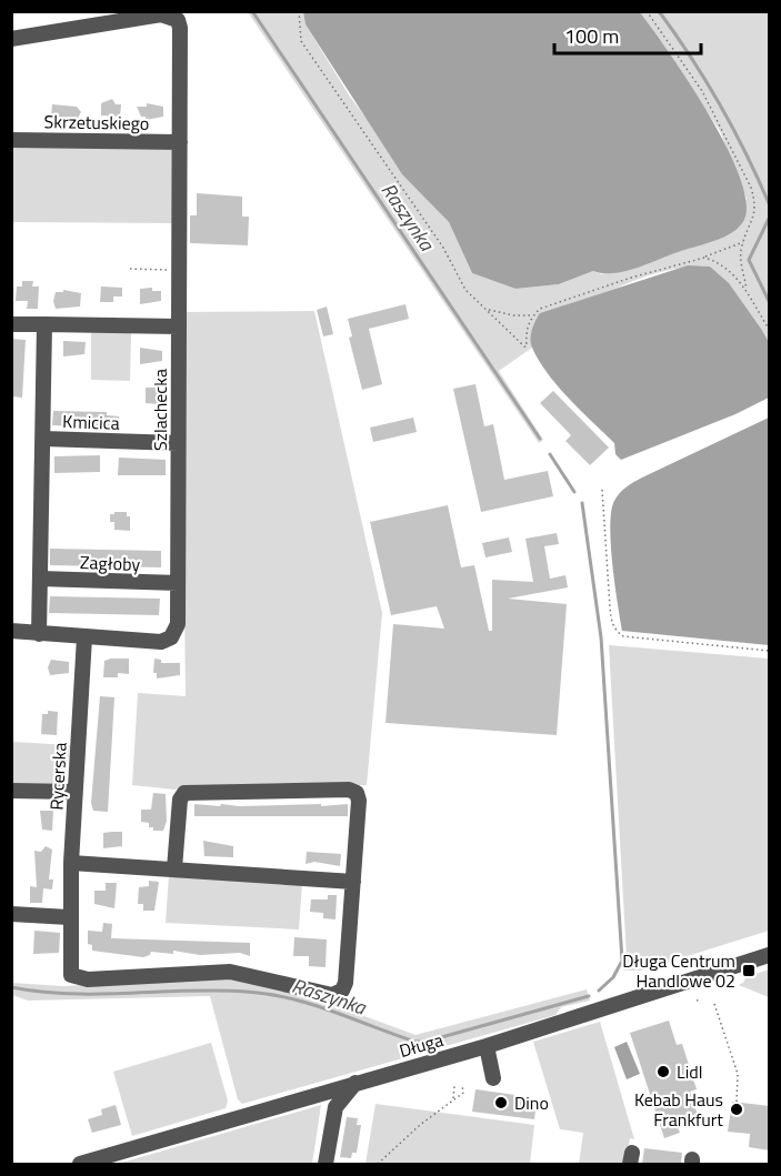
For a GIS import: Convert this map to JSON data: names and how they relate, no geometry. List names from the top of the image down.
{
  "streets": {
    "street": [
      "Skrzetuskiego",
      "Szlachecka",
      "Kmicica",
      "Zagłoby",
      "Rycerska",
      "Długa"
    ]
  },
  "crossings": [
    ["Skrzetuskiego", "Szlachecka"],
    ["Szlachecka", "Kmicica"],
    ["Szlachecka", "Zagłoby"],
    ["Szlachecka", "Rycerska"]
  ],
  "water": ["Raszynka"],
  "places": {
    "transit": ["Długa Centrum Handlowe 02"],
    "other": ["Lidl", "Dino", "Kebab Haus Frankfurt"]
  },
  "scale_bar": "100 m"
}
